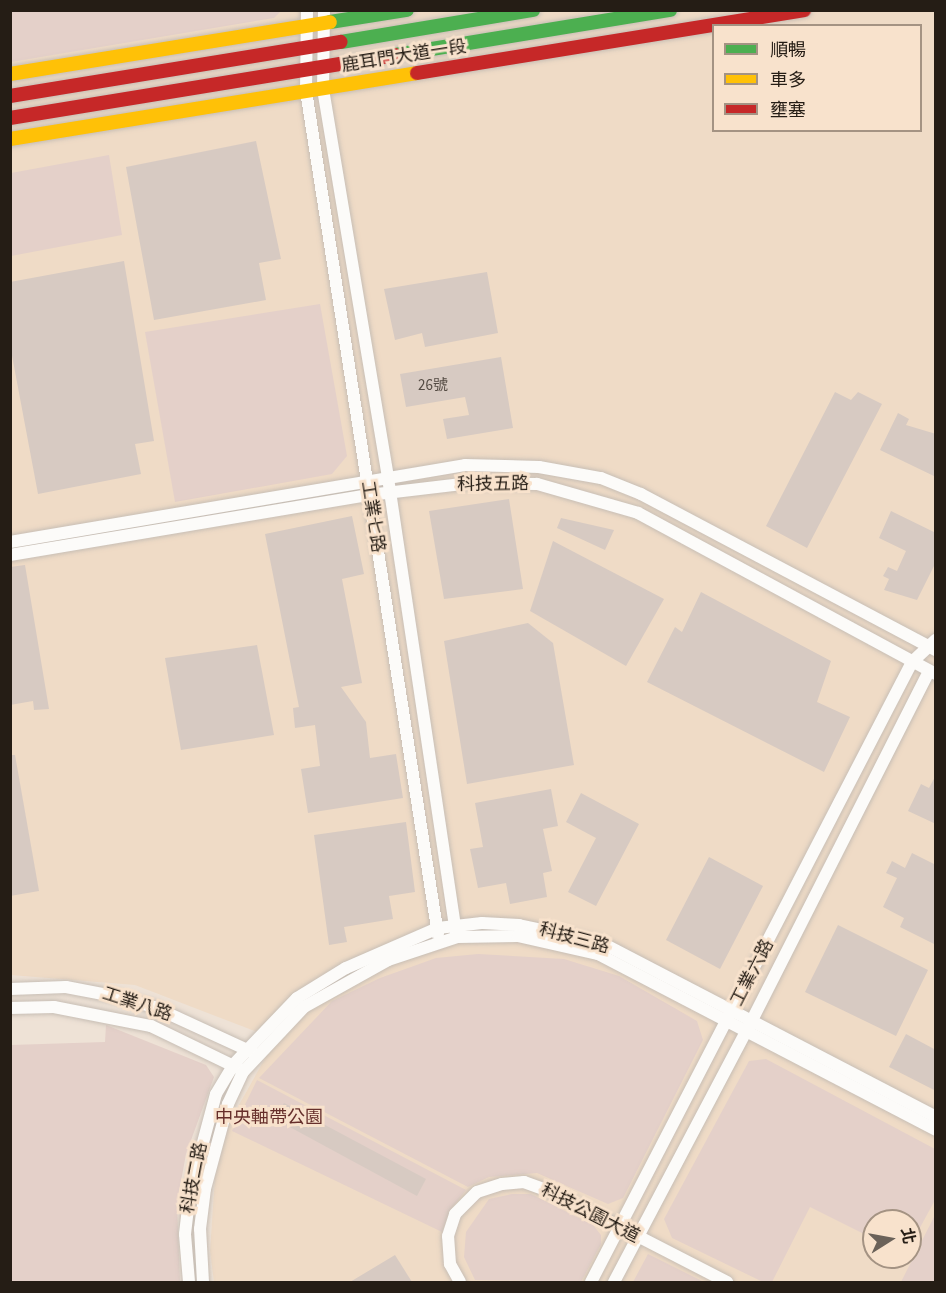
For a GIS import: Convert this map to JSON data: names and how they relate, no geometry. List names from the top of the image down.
{
  "streets": {
    "street": [
      "鹿耳門大道一段",
      "科技五路",
      "工業七路",
      "科技三路",
      "工業六路",
      "工業八路",
      "科技二路",
      "科技公園大道"
    ]
  },
  "crossings": [
    ["鹿耳門大道一段", "工業七路"],
    ["科技五路", "工業七路"],
    ["科技五路", "工業六路"],
    ["工業七路", "科技三路"],
    ["科技三路", "工業六路"],
    ["科技三路", "工業八路"],
    ["科技三路", "科技二路"],
    ["工業六路", "科技公園大道"],
    ["工業八路", "科技二路"]
  ],
  "parks": ["中央軸帶公園"],
  "house_numbers": ["26號"],
  "legend": ["順暢", "車多", "壅塞"],
  "north": "right"
}
